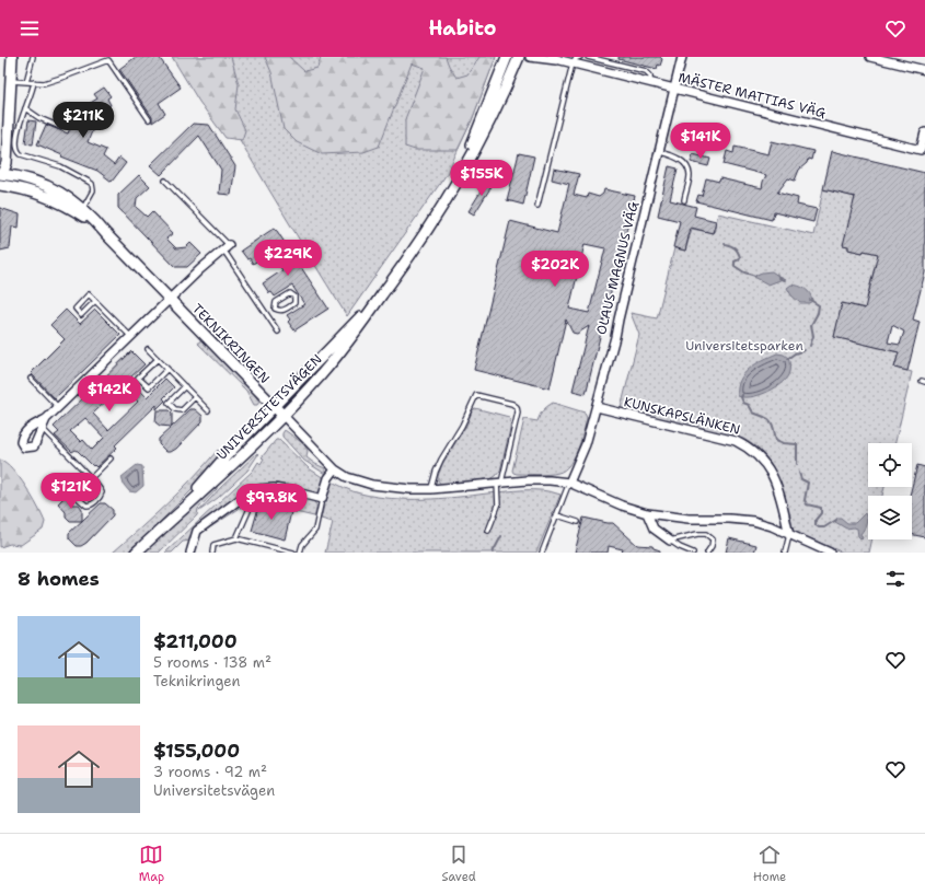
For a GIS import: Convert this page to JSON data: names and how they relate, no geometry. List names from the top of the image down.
{
  "streets": {
    "main road": ["TEKNIKRINGEN", "UNIVERSITETSVÄGEN"],
    "street": ["MÄSTER MATTIAS VÄG", "OLAUS MAGNUS VÄG", "KUNSKAPSLÄNKEN"]
  },
  "crossings": [
    ["MÄSTER MATTIAS VÄG", "OLAUS MAGNUS VÄG"],
    ["OLAUS MAGNUS VÄG", "KUNSKAPSLÄNKEN"],
    ["TEKNIKRINGEN", "UNIVERSITETSVÄGEN"]
  ],
  "parks": ["Universitetsparken"],
  "page": {
    "header": "Habito",
    "price": [
      "$211K",
      "$141K",
      "$155K",
      "$229K",
      "$202K",
      "$142K",
      "$121K",
      "$97.8K"
    ],
    "heading": "8 homes",
    "list": [
      {
        "name": "$211,000",
        "note": "5 rooms · 138 m² · Teknikringen"
      },
      {
        "name": "$155,000",
        "note": "3 rooms · 92 m² · Universitetsvägen"
      }
    ],
    "tabs": ["Map", "Saved", "Home"]
  }
}
